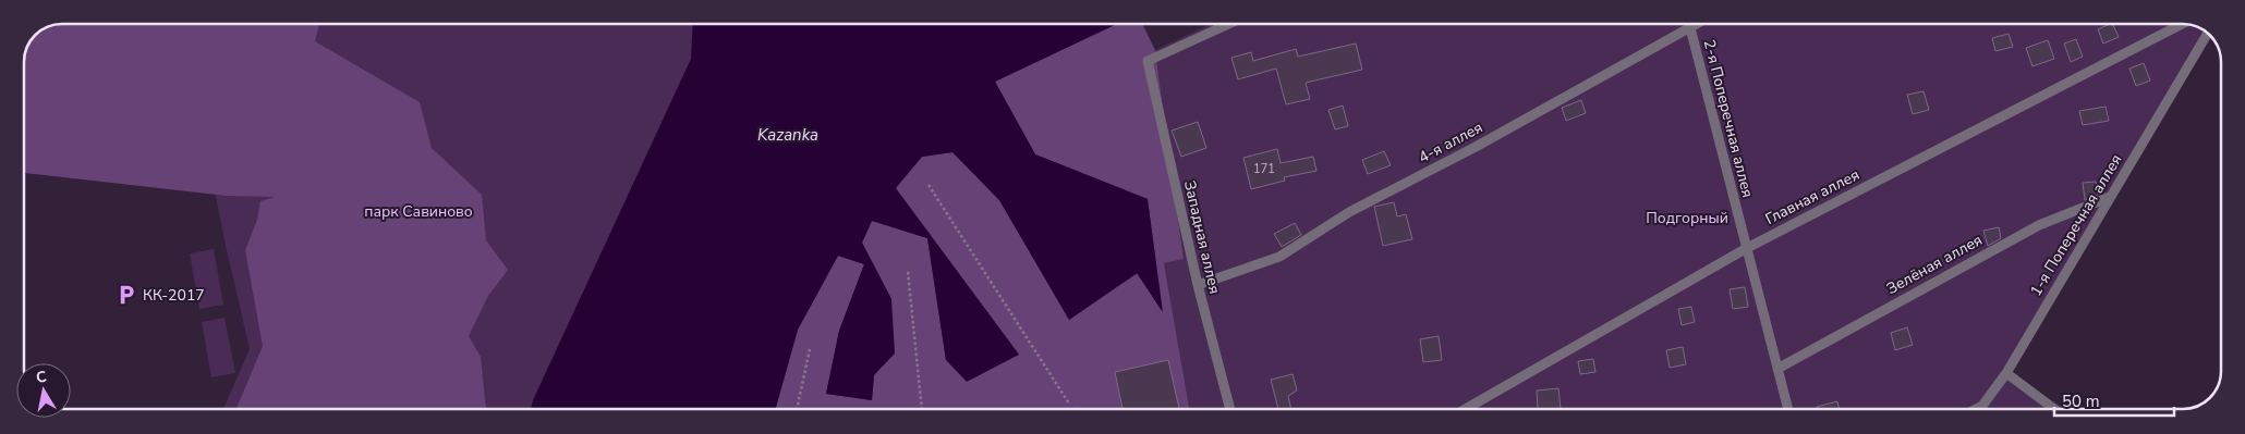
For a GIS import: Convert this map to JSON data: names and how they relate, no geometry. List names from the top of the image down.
{
  "streets": {
    "lane": [
      "2-я Поперечная аллея",
      "4-я аллея",
      "Главная аллея",
      "1-я Поперечная аллея",
      "Западная аллея",
      "Зелёная аллея"
    ]
  },
  "crossings": [
    ["2-я Поперечная аллея", "4-я аллея"],
    ["2-я Поперечная аллея", "Главная аллея"],
    ["2-я Поперечная аллея", "Зелёная аллея"],
    ["4-я аллея", "Западная аллея"],
    ["1-я Поперечная аллея", "Зелёная аллея"]
  ],
  "water": ["Kazanka"],
  "parks": ["парк Савиново", "Подгорный"],
  "places": {
    "parking": ["КК-2017"]
  },
  "house_numbers": ["171"],
  "scale_bar": "50 m",
  "north": "top"
}
